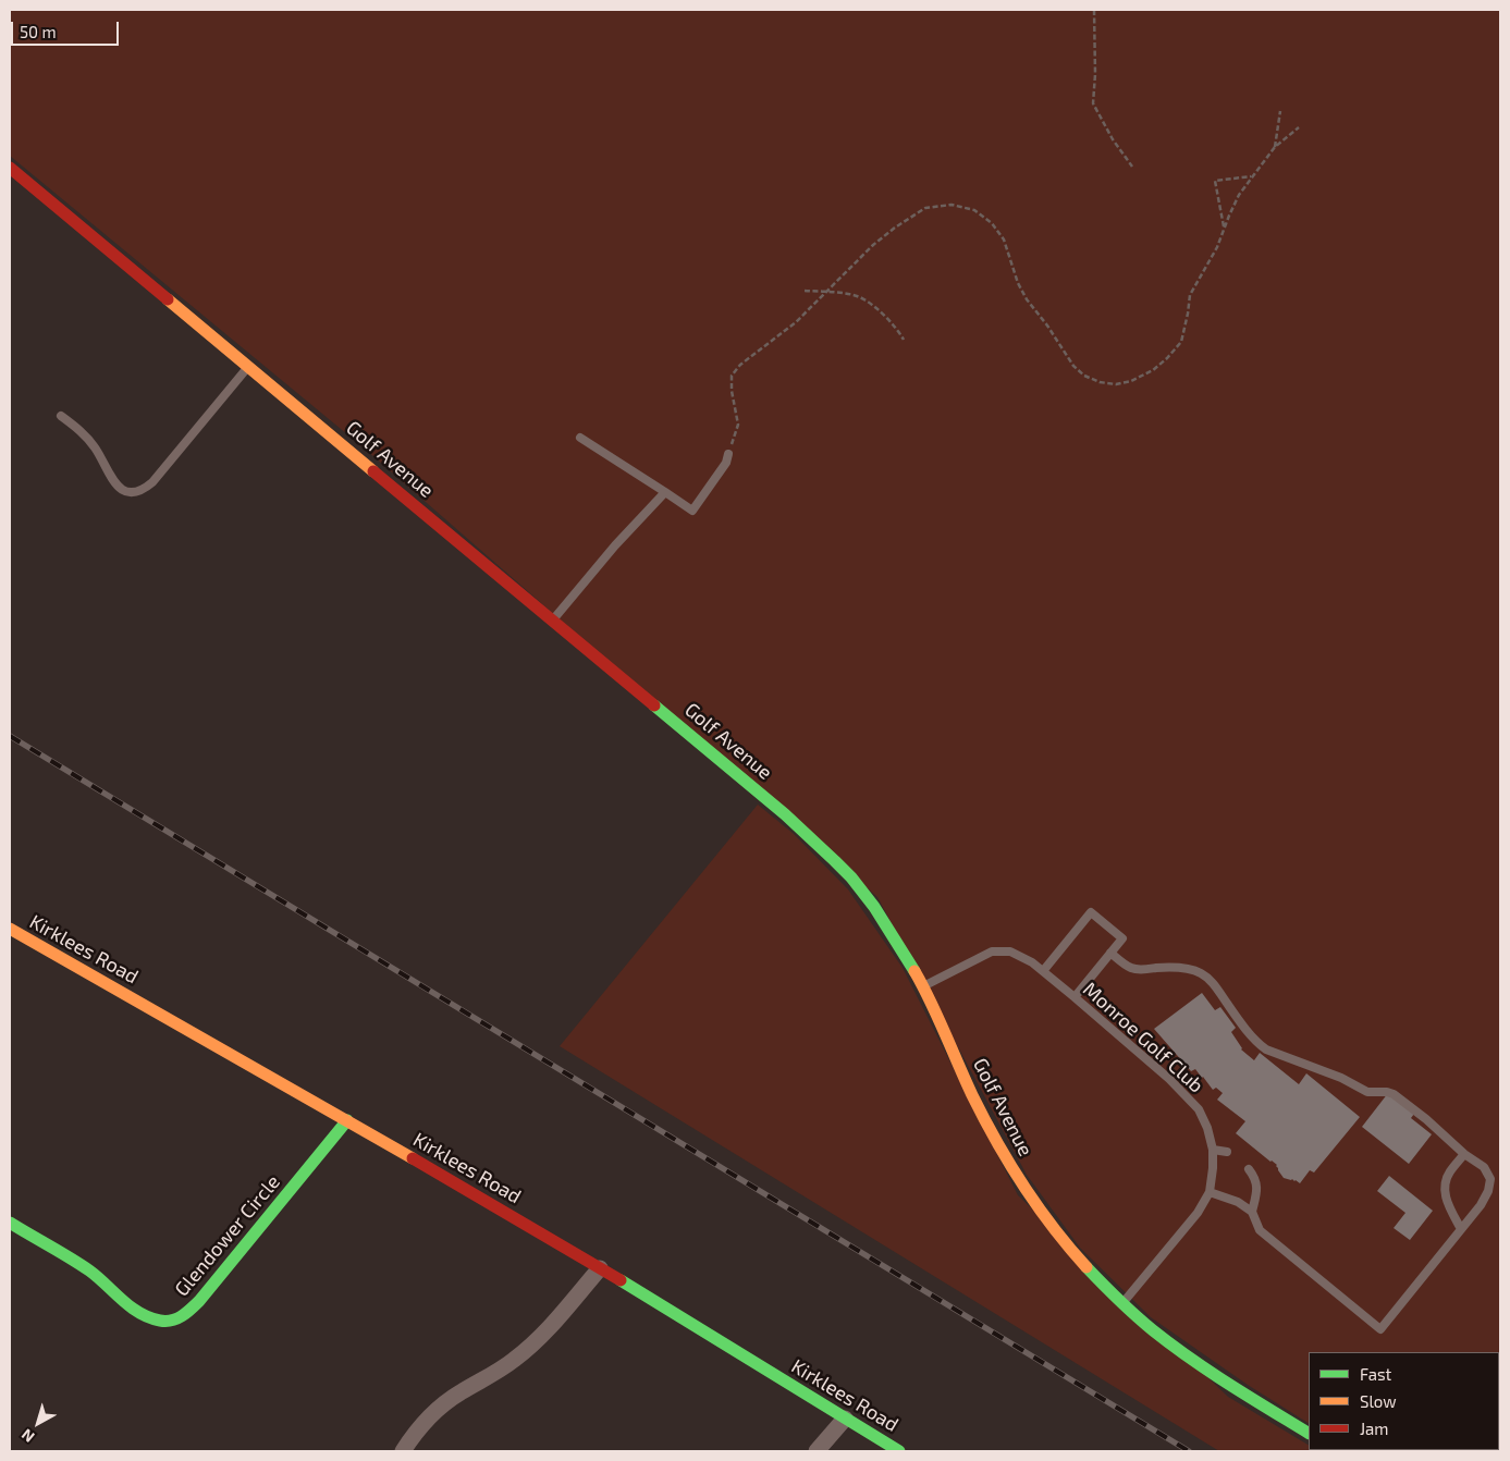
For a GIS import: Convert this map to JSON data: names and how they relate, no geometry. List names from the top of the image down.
{
  "streets": {
    "street": ["Golf Avenue", "Kirklees Road", "Glendower Circle"],
    "lane": ["Monroe Golf Club"]
  },
  "crossings": [
    ["Golf Avenue", "Monroe Golf Club"],
    ["Kirklees Road", "Glendower Circle"]
  ],
  "legend": ["Fast", "Slow", "Jam"],
  "scale_bar": "50 m",
  "north": "bottom left"
}
